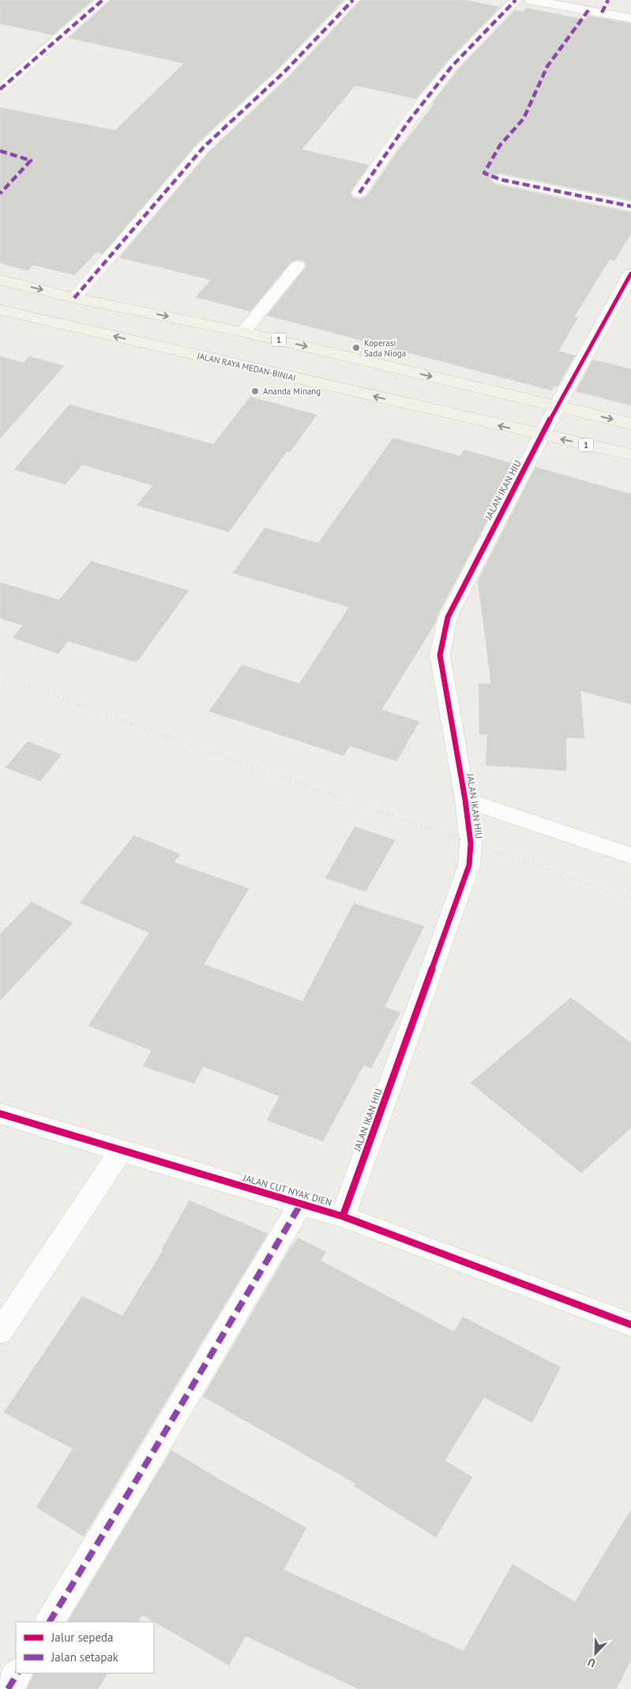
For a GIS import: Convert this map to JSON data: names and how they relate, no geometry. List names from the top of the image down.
{
  "streets": {
    "main road": ["1", "JALAN RAYA MEDAN-BINJAI"],
    "street": ["JALAN IKAN HIU", "JALAN CUT NYAK DIEN"]
  },
  "crossings": [
    ["1", "JALAN IKAN HIU"],
    ["JALAN RAYA MEDAN-BINJAI", "JALAN IKAN HIU"],
    ["JALAN IKAN HIU", "JALAN CUT NYAK DIEN"]
  ],
  "places": ["Koperasi Sada Nioga", "Ananda Minang"],
  "legend": ["Jalur sepeda", "Jalan setapak"],
  "north": "bottom left"
}
